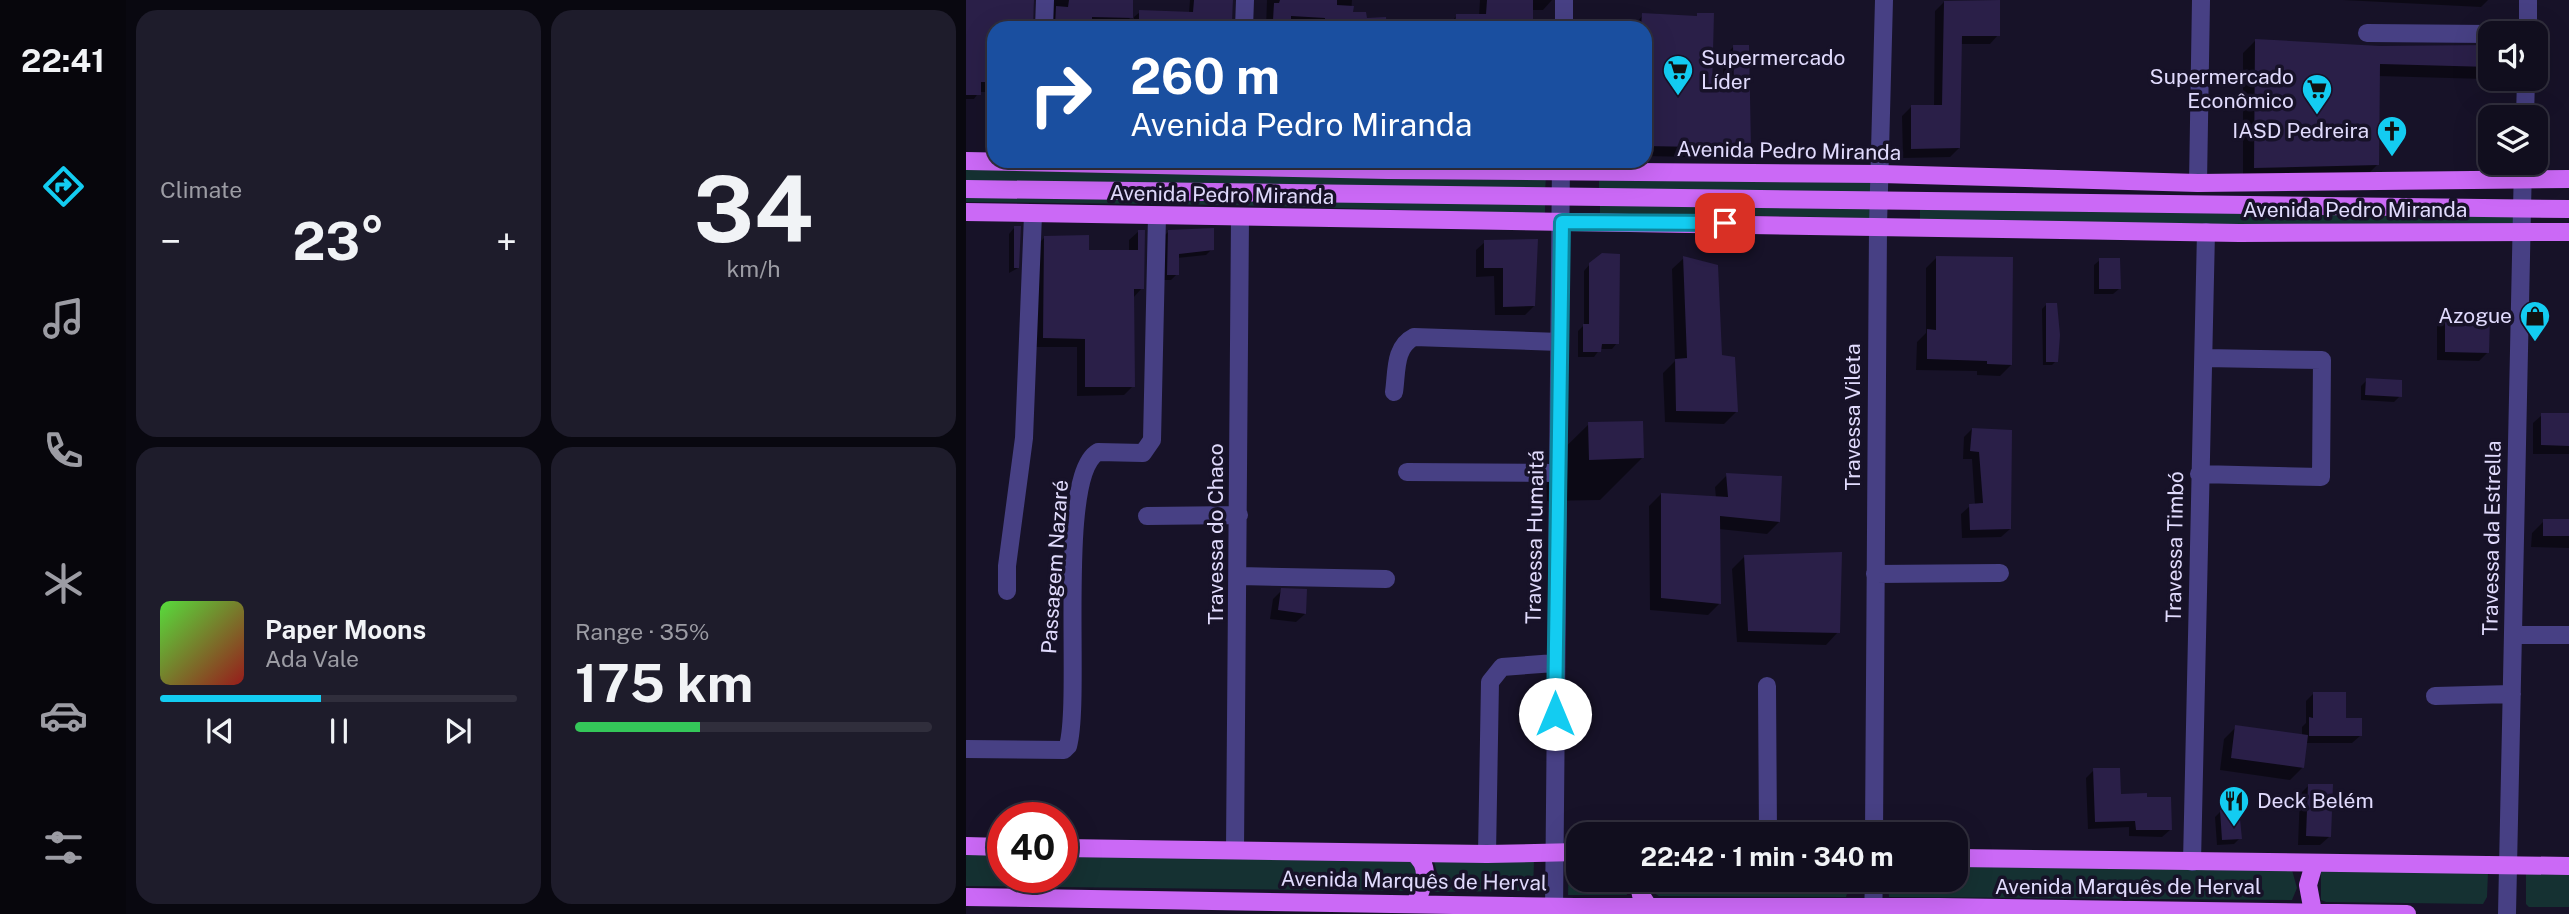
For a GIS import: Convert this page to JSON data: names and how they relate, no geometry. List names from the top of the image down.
{
  "streets": {
    "main road": ["Avenida Pedro Miranda", "Avenida Marquês de Herval"],
    "street": [
      "Travessa Vileta",
      "Travessa do Chaco",
      "Travessa Humaitá",
      "Travessa da Estrella",
      "Travessa Timbó",
      "Passagem Nazaré"
    ]
  },
  "crossings": [
    ["Avenida Pedro Miranda", "Travessa Vileta"],
    ["Avenida Pedro Miranda", "Travessa do Chaco"],
    ["Avenida Pedro Miranda", "Travessa Humaitá"],
    ["Avenida Pedro Miranda", "Travessa da Estrella"],
    ["Avenida Pedro Miranda", "Travessa Timbó"],
    ["Avenida Pedro Miranda", "Passagem Nazaré"],
    ["Travessa do Chaco", "Avenida Marquês de Herval"],
    ["Travessa Humaitá", "Avenida Marquês de Herval"],
    ["Travessa da Estrella", "Avenida Marquês de Herval"],
    ["Travessa Timbó", "Avenida Marquês de Herval"]
  ],
  "places": {
    "supermarket": ["Supermercado Líder", "Supermercado Econômico"],
    "church": ["IASD Pedreira"],
    "shop": ["Azogue"],
    "restaurant": ["Deck Belém"]
  },
  "page": {
    "tabs": "22:41",
    "tile": [
      "Climate",
      ["34", "km/h"],
      ["Range · 35%", "175 km"]
    ],
    "turn": ["260 m", "Avenida Pedro Miranda"],
    "heat": ["−", "23°", "+"],
    "song": ["Paper Moons", "Ada Vale"],
    "limit": "40",
    "trip": "22:42 · 1 min · 340 m"
  }
}
